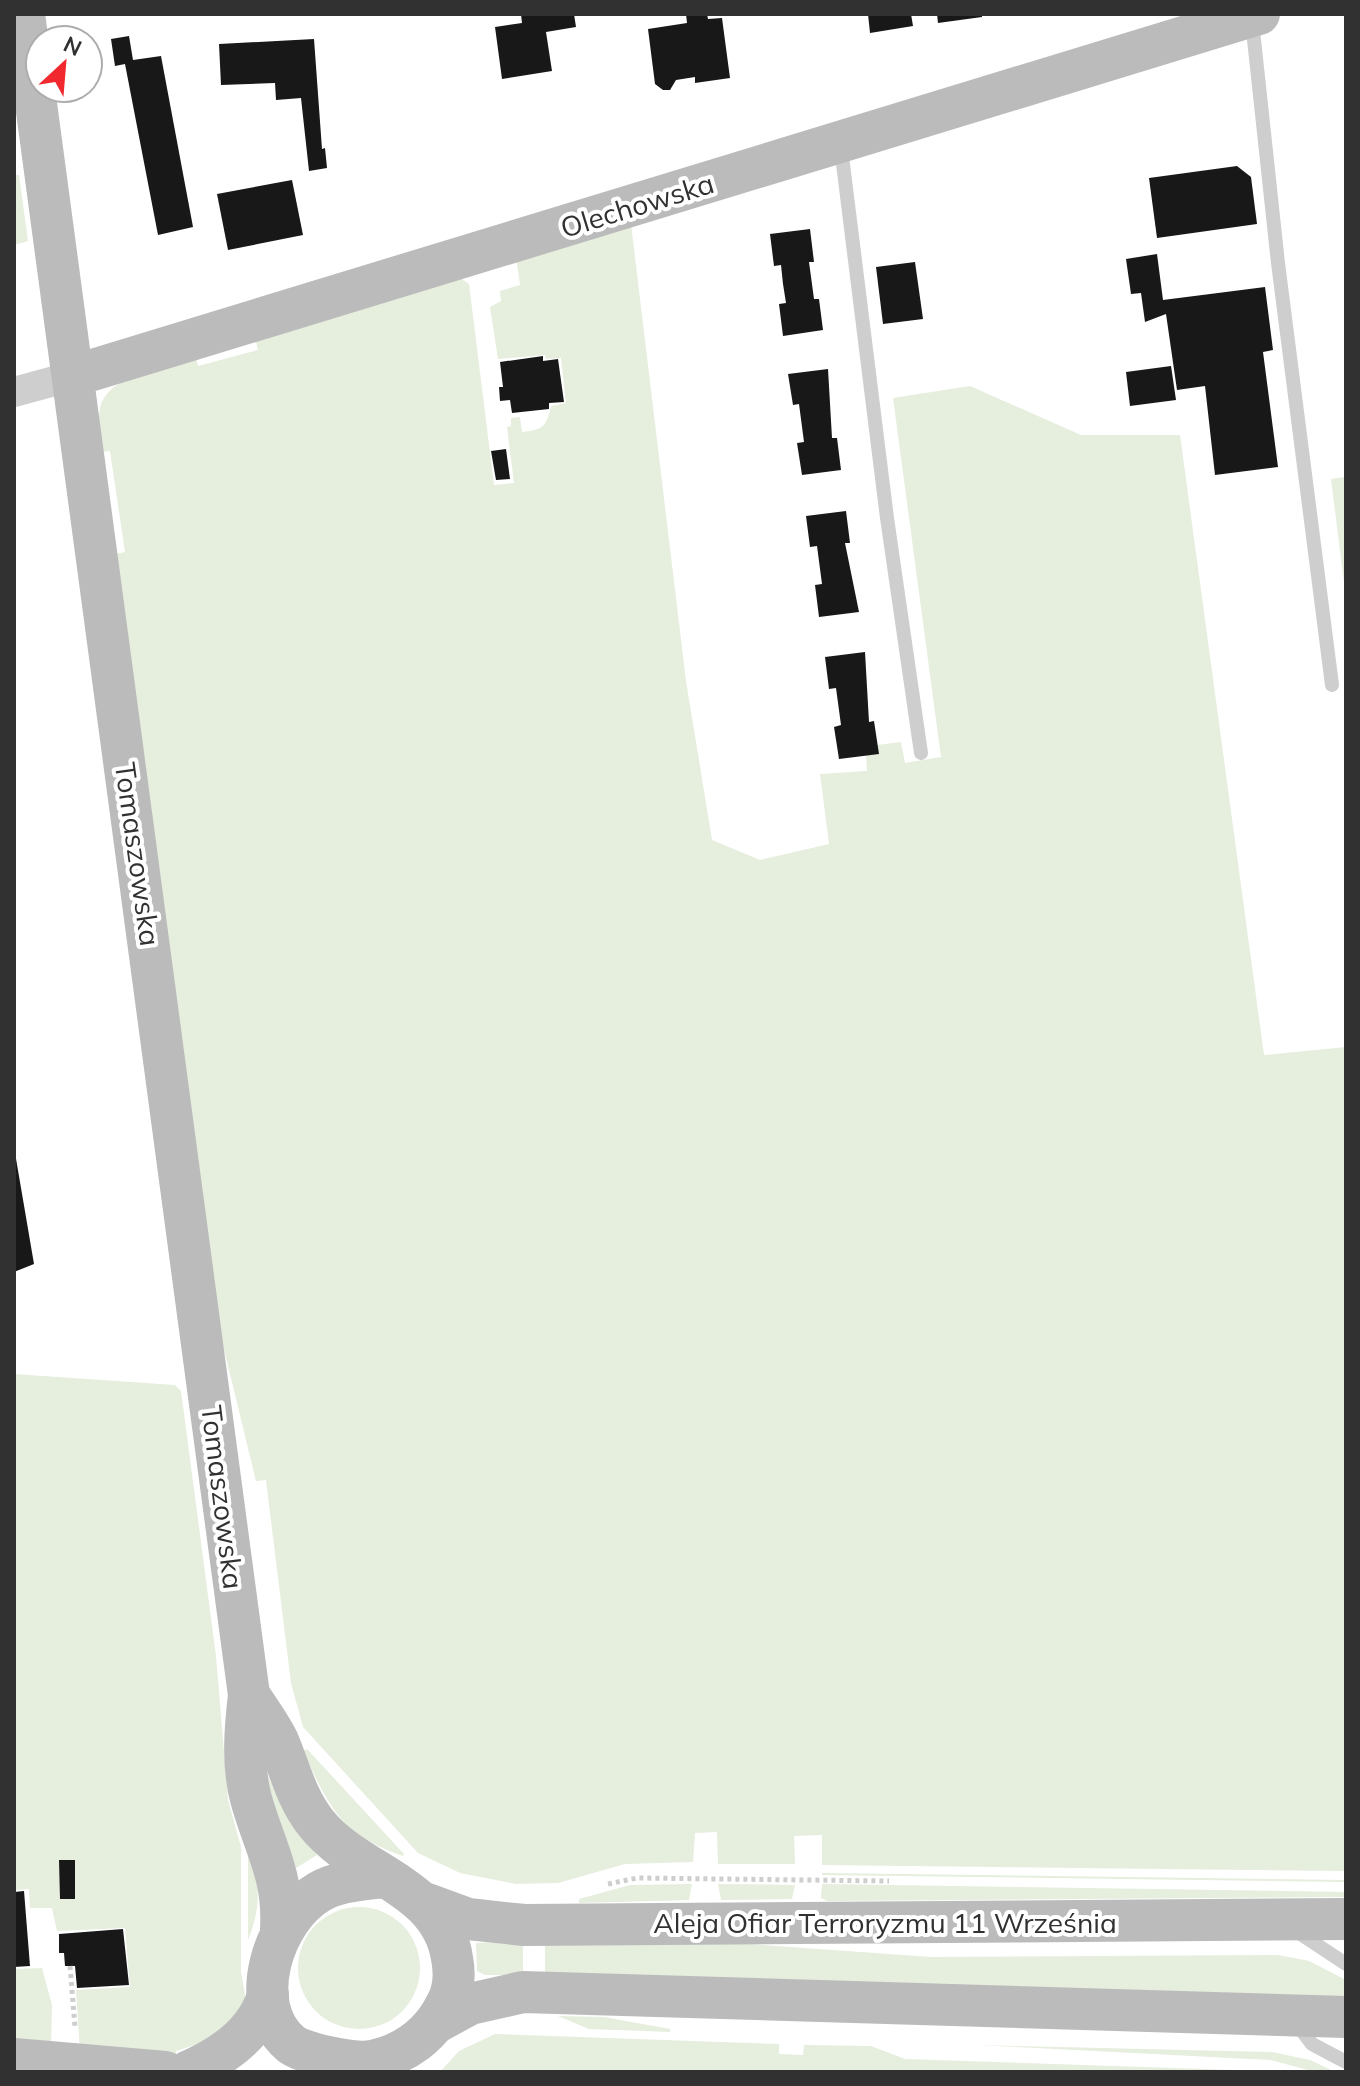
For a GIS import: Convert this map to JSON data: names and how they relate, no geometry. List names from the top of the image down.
{
  "streets": {
    "street": ["Olechowska", "Tomaszowska", "Aleja Ofiar Terroryzmu 11 Września"]
  },
  "crossings": [
    ["Olechowska", "Tomaszowska"],
    ["Tomaszowska", "Aleja Ofiar Terroryzmu 11 Września"]
  ],
  "north": "top right"
}
